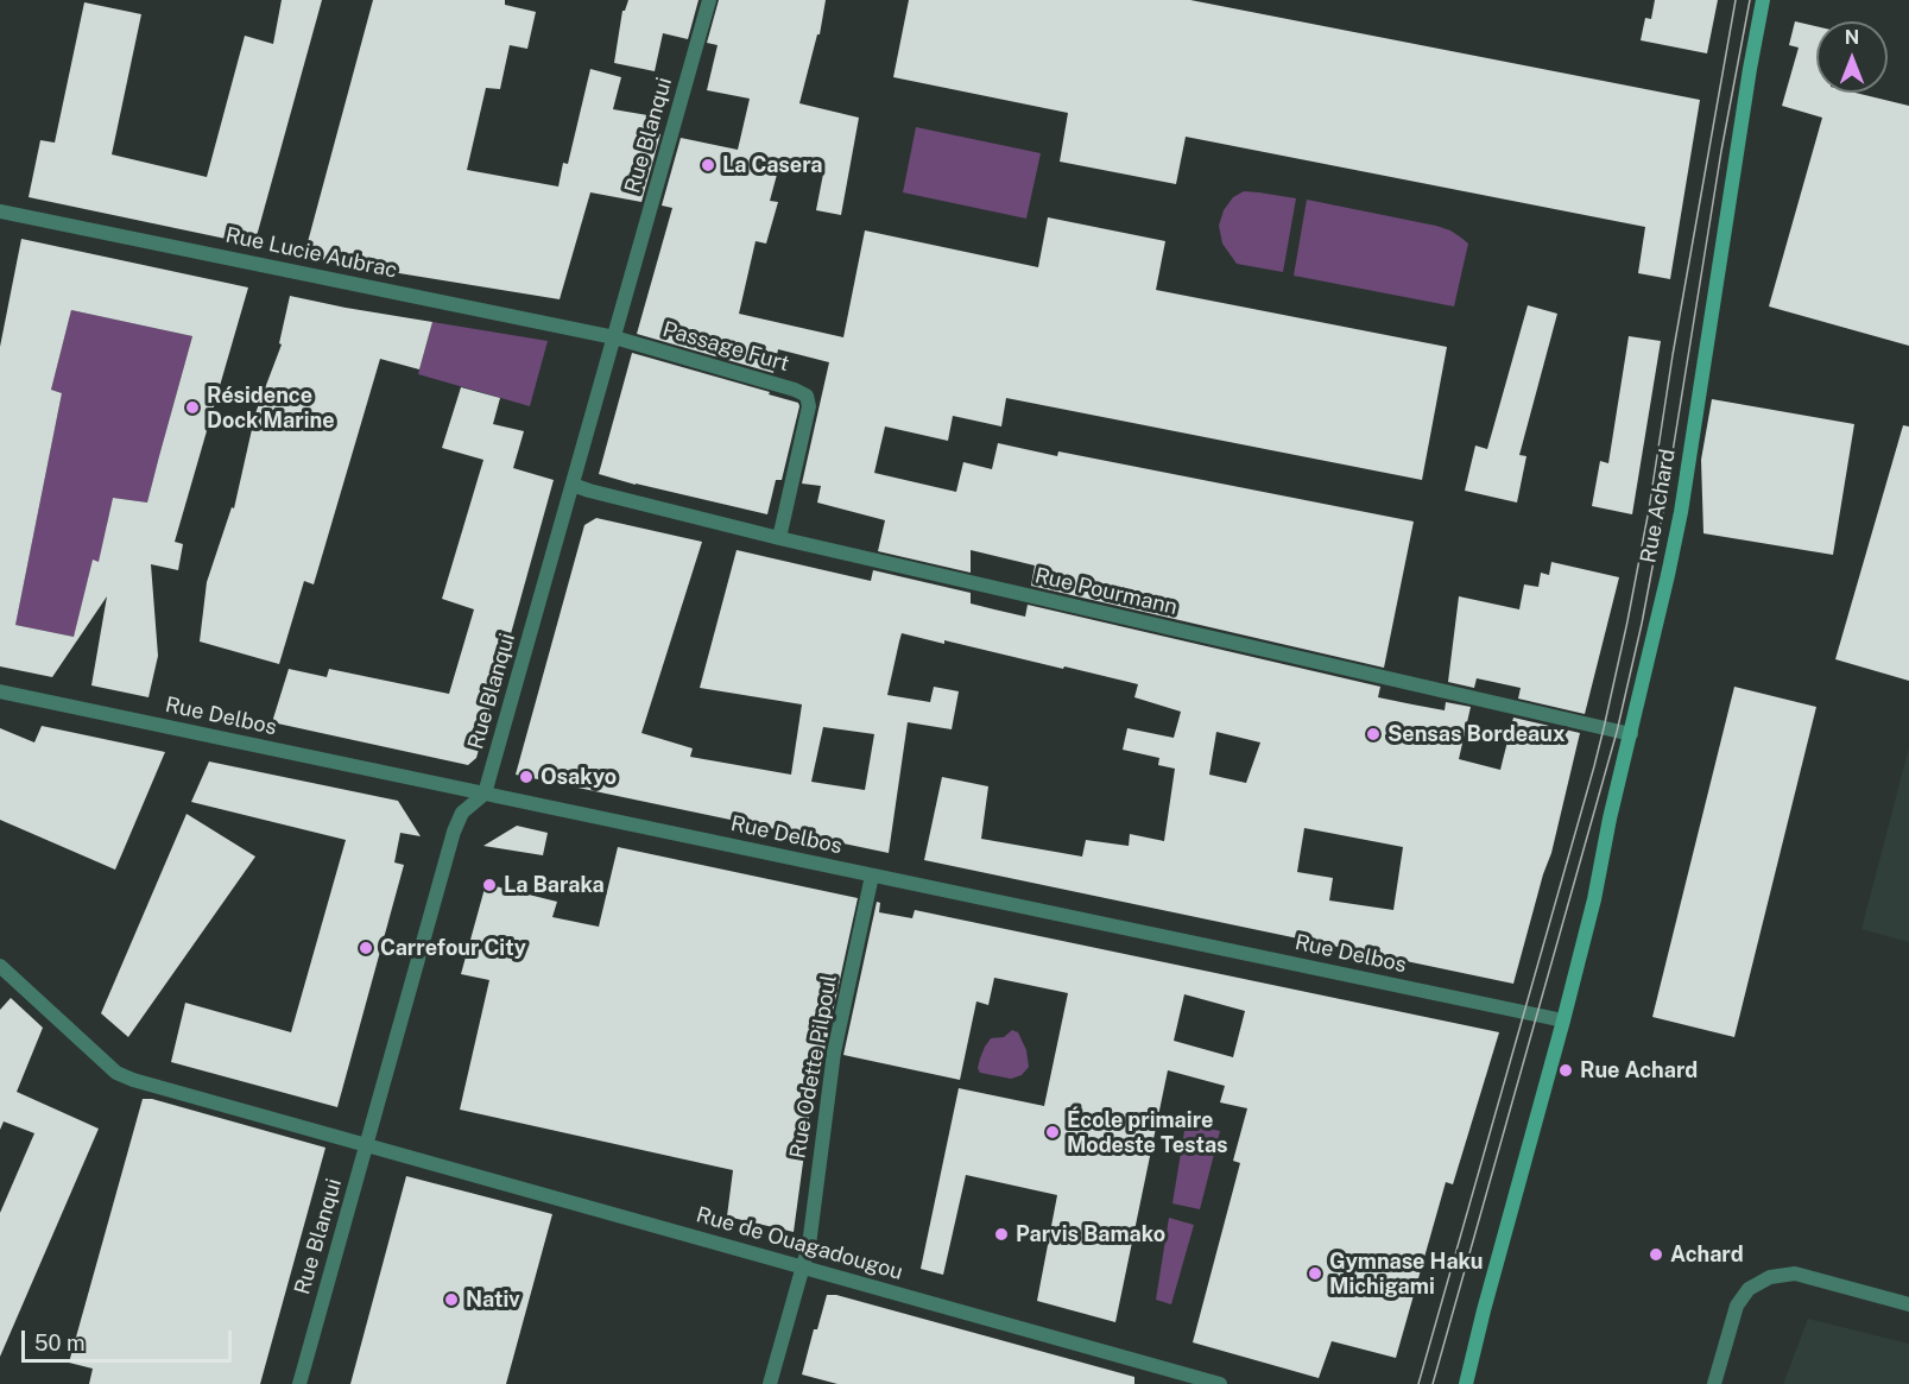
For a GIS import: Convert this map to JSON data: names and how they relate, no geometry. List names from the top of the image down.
{
  "streets": {
    "street": [
      "Rue Blanqui",
      "Rue Lucie Aubrac",
      "Passage Furt",
      "Rue Achard",
      "Rue Pourmann",
      "Rue Delbos",
      "Rue Odette Pilpoul",
      "Rue de Ouagadougou"
    ]
  },
  "crossings": [
    ["Rue Blanqui", "Rue Lucie Aubrac"],
    ["Rue Blanqui", "Passage Furt"],
    ["Rue Blanqui", "Rue Pourmann"],
    ["Rue Blanqui", "Rue Delbos"],
    ["Rue Blanqui", "Rue de Ouagadougou"],
    ["Rue Lucie Aubrac", "Passage Furt"],
    ["Passage Furt", "Rue Pourmann"],
    ["Rue Achard", "Rue Pourmann"],
    ["Rue Achard", "Rue Delbos"],
    ["Rue Delbos", "Rue Odette Pilpoul"],
    ["Rue Odette Pilpoul", "Rue de Ouagadougou"]
  ],
  "places": [
    "La Casera",
    "Résidence Dock Marine",
    "Sensas Bordeaux",
    "Osakyo",
    "La Baraka",
    "Carrefour City",
    "Rue Achard",
    "École primaire Modeste Testas",
    "Parvis Bamako",
    "Achard",
    "Gymnase Haku Michigami",
    "Nativ"
  ],
  "scale_bar": "50 m",
  "north": "top"
}
